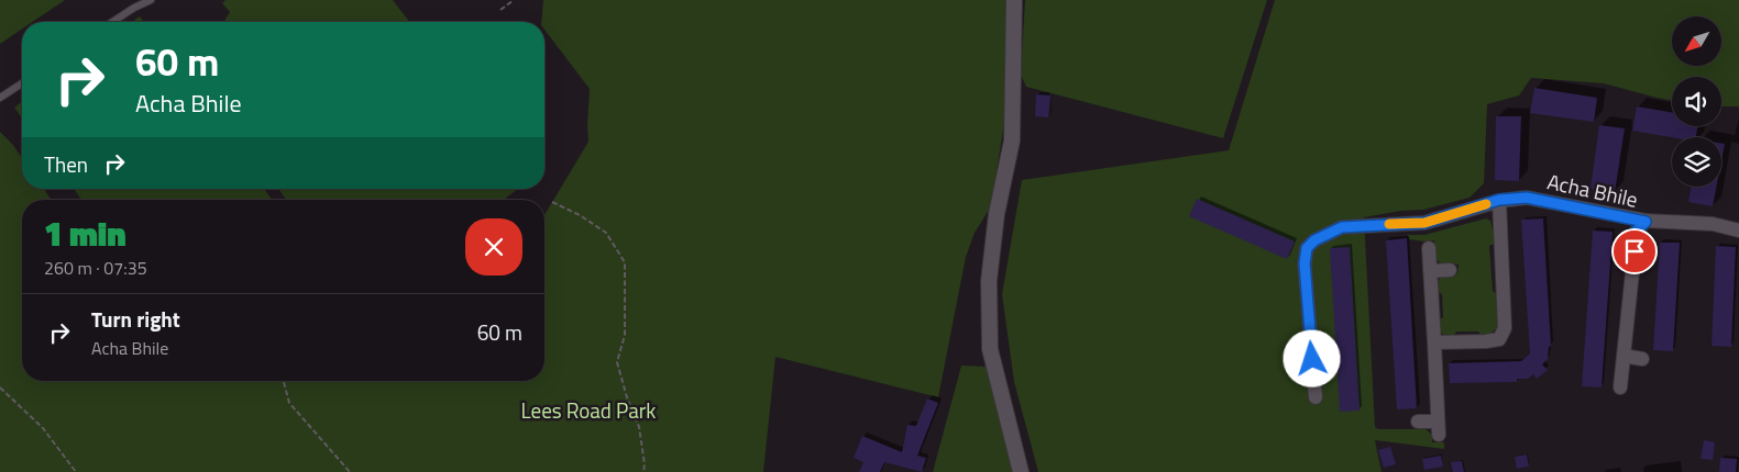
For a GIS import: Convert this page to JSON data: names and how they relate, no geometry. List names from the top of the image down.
{
  "streets": {
    "street": ["Acha Bhile"]
  },
  "parks": ["Lees Road Park"],
  "north": "bottom left",
  "page": {
    "turn": ["60 m", "Acha Bhile"],
    "then": "Then",
    "heading": ["1 min", "260 m · 07:35"],
    "list": [
      {
        "name": "Turn right",
        "note": "Acha Bhile",
        "value": "60 m"
      }
    ]
  }
}
